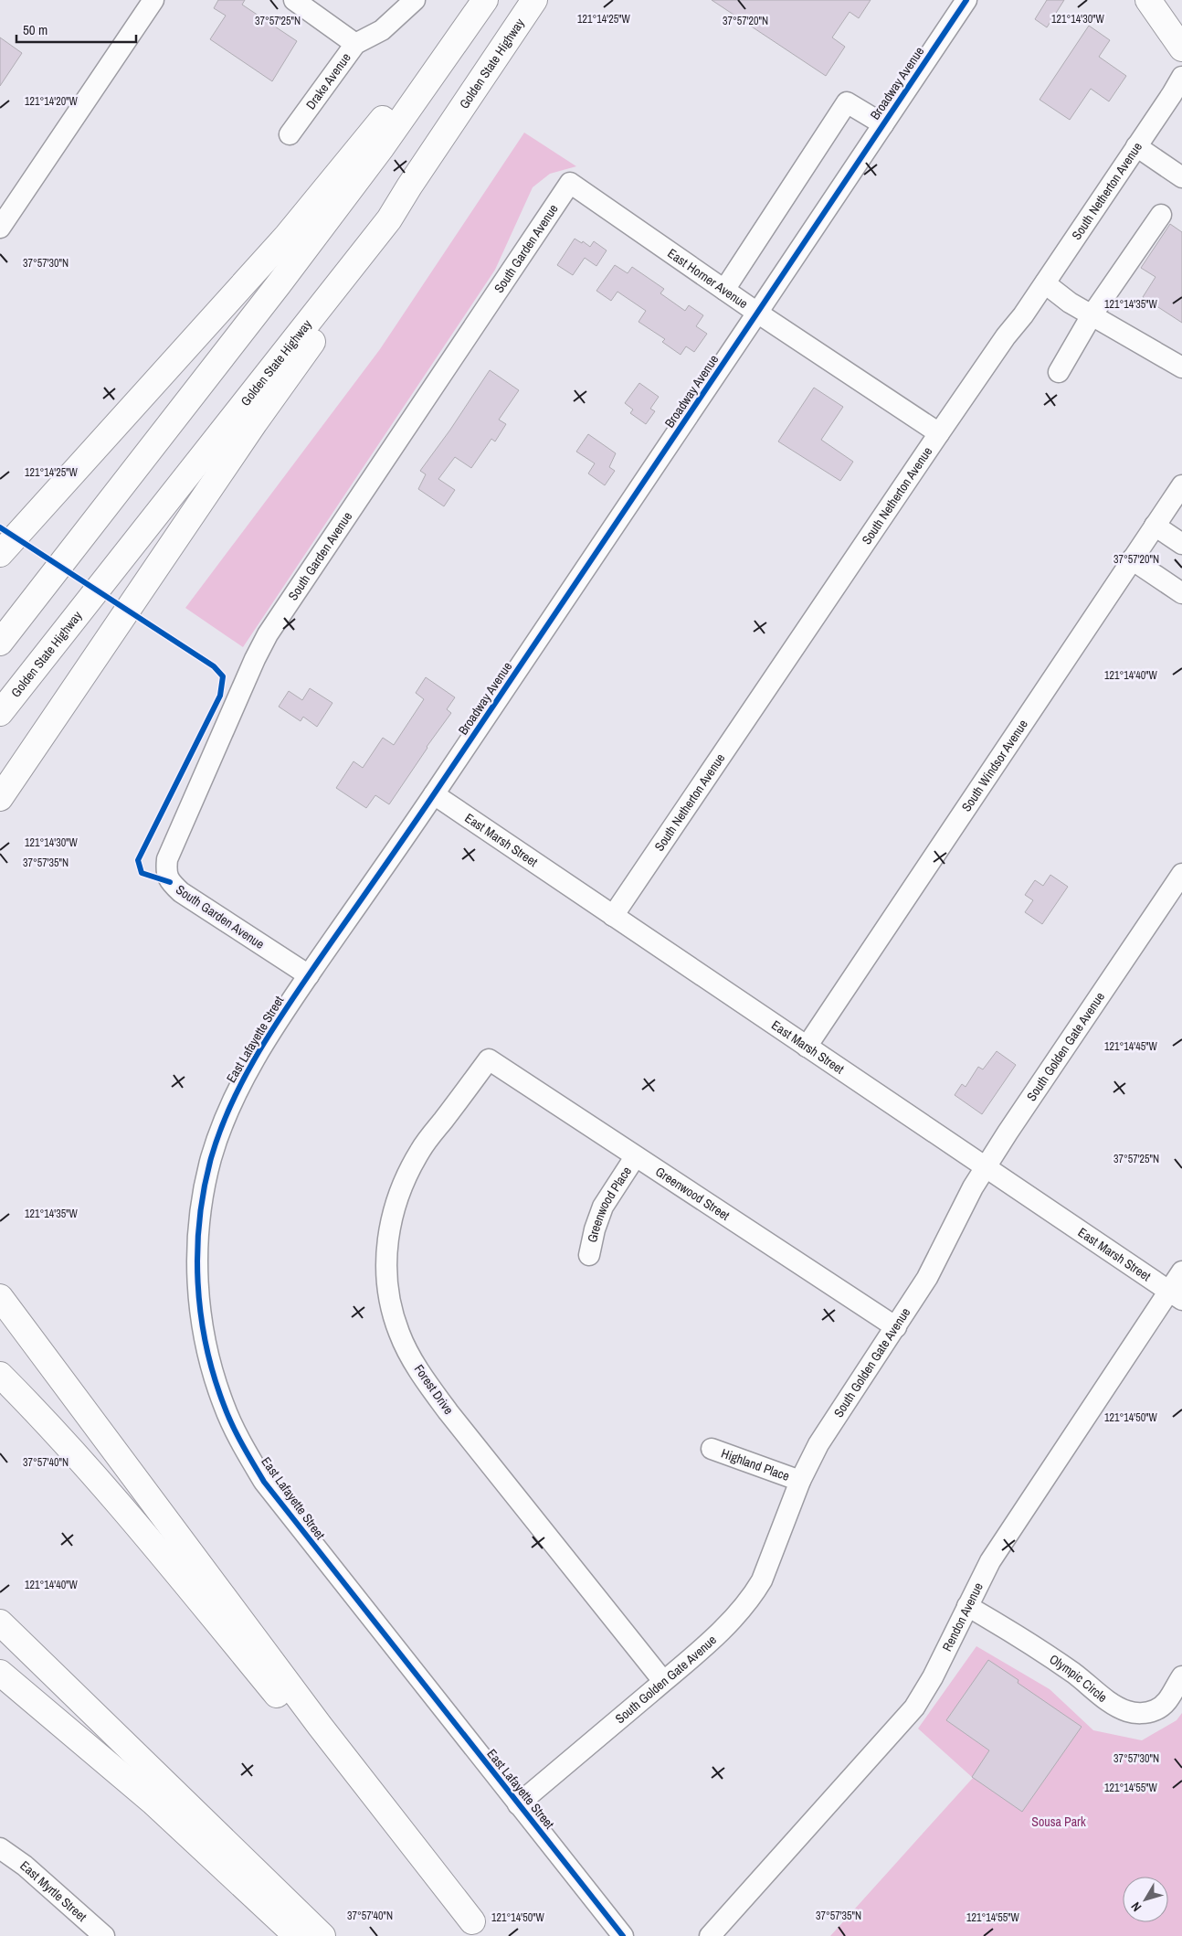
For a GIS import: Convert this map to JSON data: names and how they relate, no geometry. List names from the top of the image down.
{
  "streets": {
    "main road": ["Golden State Highway"],
    "street": [
      "Drake Avenue",
      "Broadway Avenue",
      "South Netherton Avenue",
      "South Garden Avenue",
      "East Horner Avenue",
      "South Windsor Avenue",
      "East Marsh Street",
      "East Lafayette Street",
      "South Golden Gate Avenue",
      "Greenwood Street",
      "Greenwood Place",
      "Forest Drive",
      "Highland Place",
      "Rendon Avenue",
      "Olympic Circle",
      "East Myrtle Street"
    ]
  },
  "crossings": [
    ["Broadway Avenue", "East Horner Avenue"],
    ["Broadway Avenue", "East Marsh Street"],
    ["Broadway Avenue", "East Lafayette Street"],
    ["South Netherton Avenue", "East Horner Avenue"],
    ["South Netherton Avenue", "East Marsh Street"],
    ["South Garden Avenue", "East Horner Avenue"],
    ["South Garden Avenue", "East Lafayette Street"],
    ["South Windsor Avenue", "East Marsh Street"],
    ["East Marsh Street", "East Lafayette Street"],
    ["East Marsh Street", "South Golden Gate Avenue"],
    ["East Marsh Street", "Rendon Avenue"],
    ["East Lafayette Street", "South Golden Gate Avenue"],
    ["South Golden Gate Avenue", "Greenwood Street"],
    ["South Golden Gate Avenue", "Forest Drive"],
    ["South Golden Gate Avenue", "Highland Place"],
    ["Greenwood Street", "Greenwood Place"],
    ["Greenwood Street", "Forest Drive"],
    ["Rendon Avenue", "Olympic Circle"]
  ],
  "parks": ["Sousa Park"],
  "scale_bar": "50 m",
  "north": "bottom left",
  "coordinates": [
    "121°14'25\"W",
    "121°14'30\"W",
    "37°57'25\"N",
    "37°57'20\"N",
    "121°14'20\"W",
    "37°57'30\"N",
    "121°14'35\"W",
    "121°14'40\"W",
    "37°57'35\"N",
    "121°14'45\"W",
    "121°14'50\"W",
    "37°57'40\"N",
    "121°14'55\"W"
  ]
}
